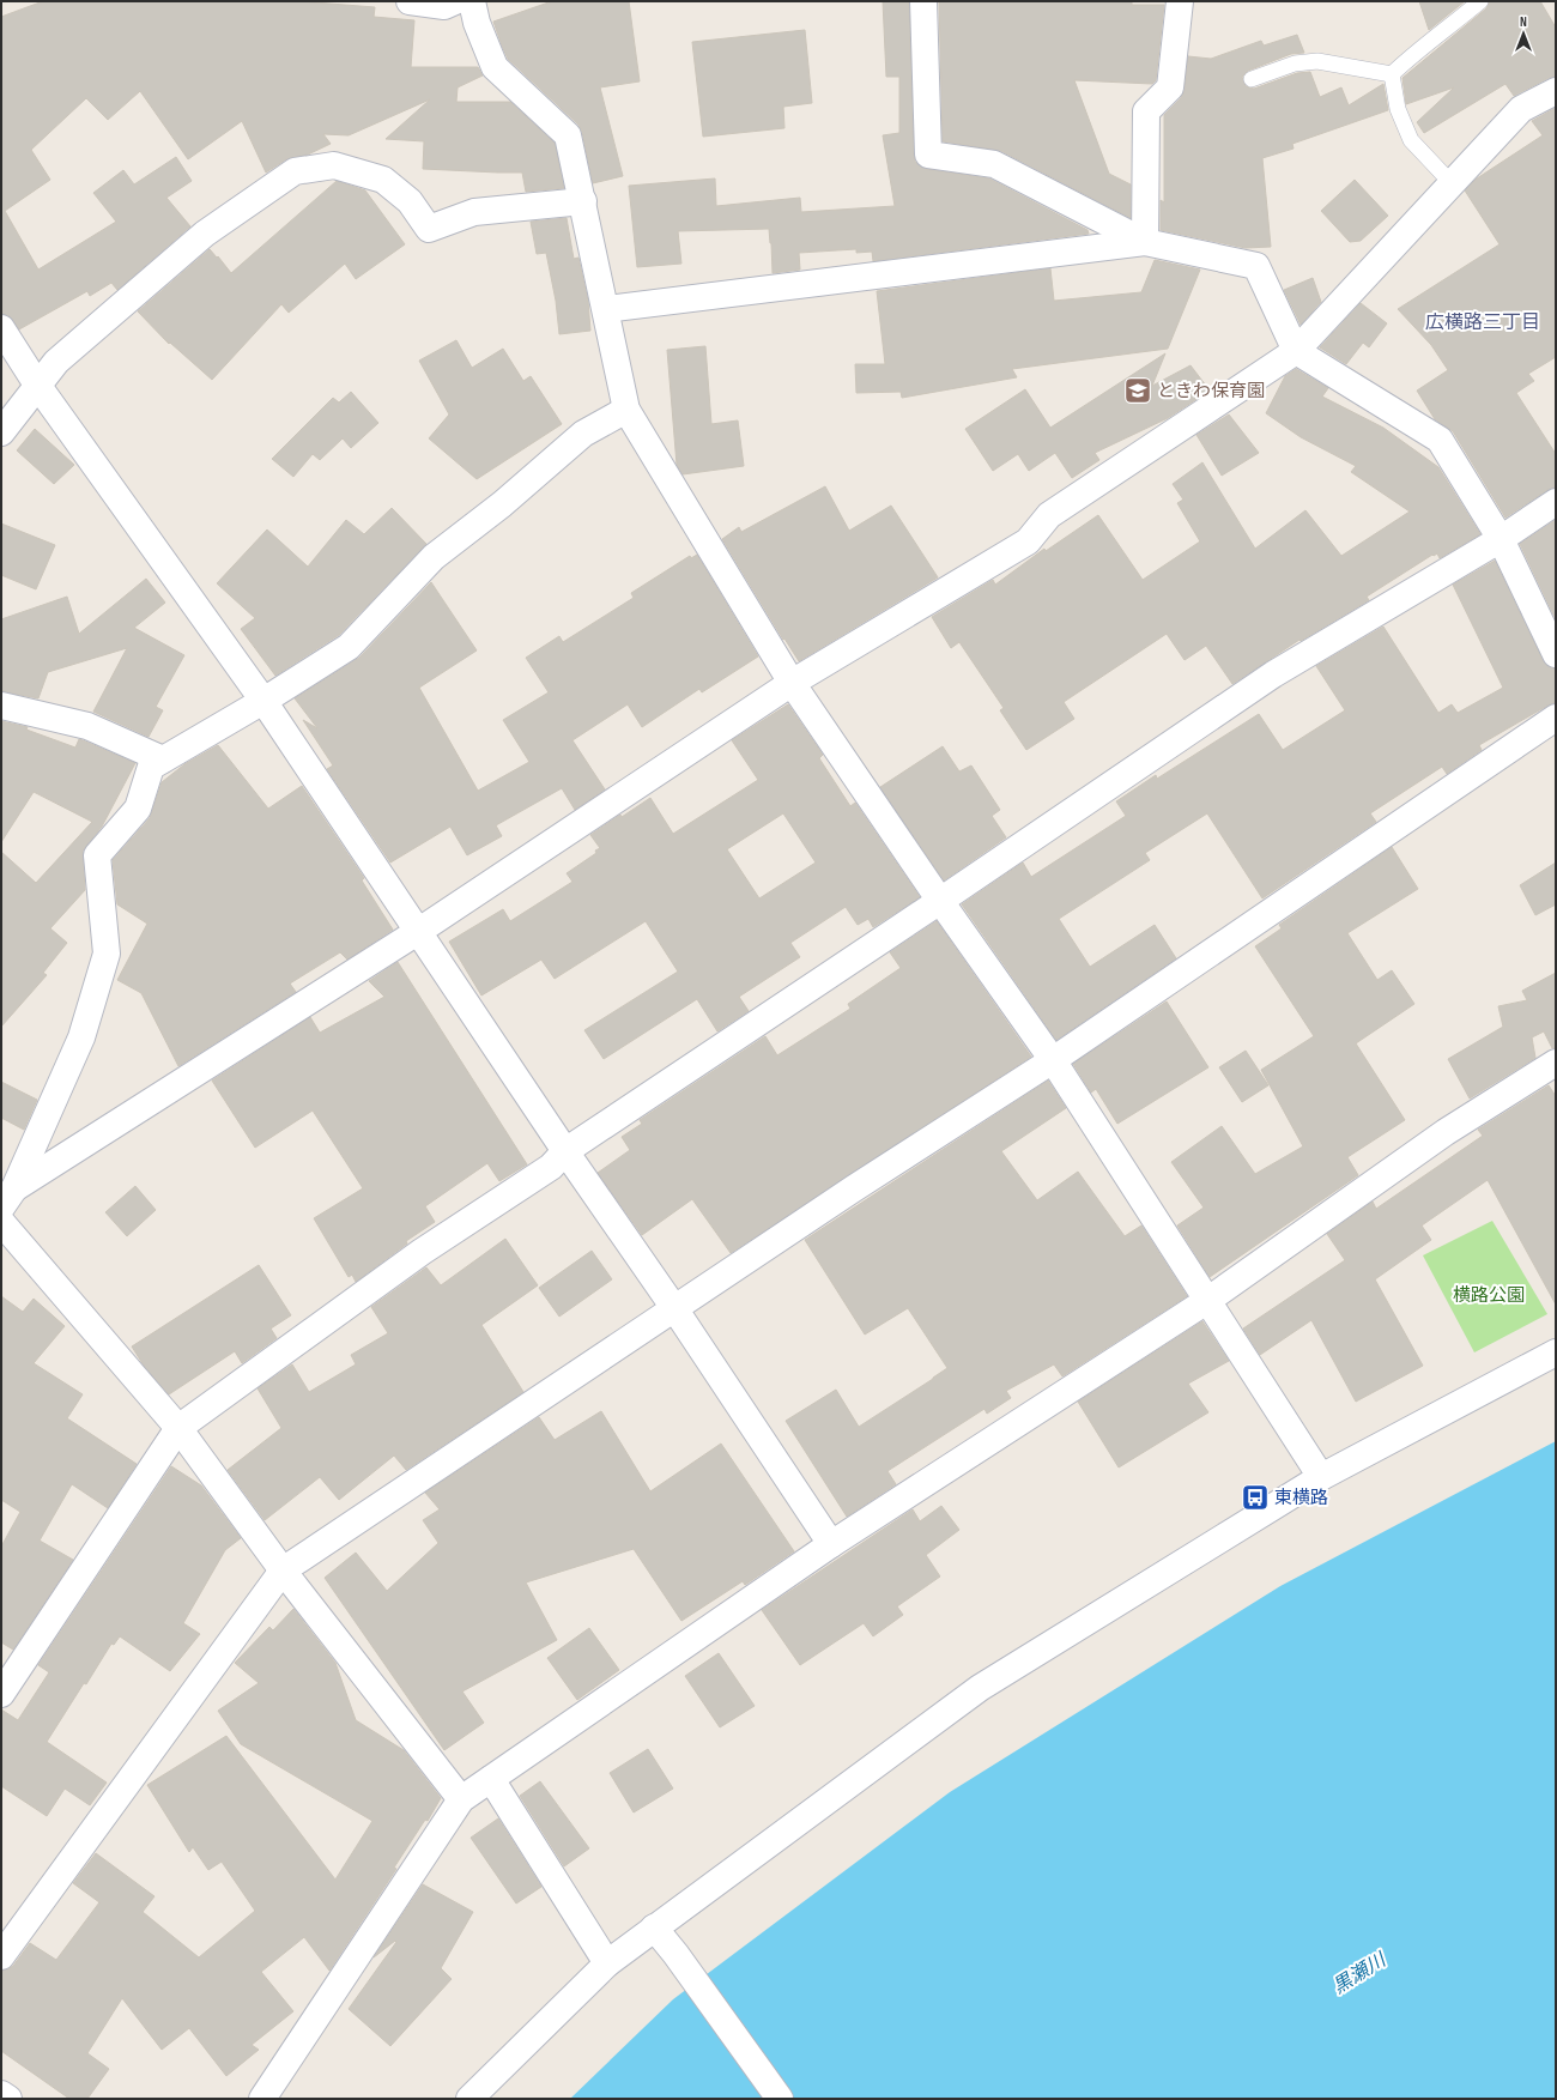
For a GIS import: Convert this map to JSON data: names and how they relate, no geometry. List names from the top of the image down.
{
  "districts": ["広横路三丁目"],
  "water": ["黒瀬川"],
  "parks": ["横路公園"],
  "places": {
    "school or university": ["ときわ保育園"],
    "bus stop": ["東横路"]
  },
  "north": "top"
}
